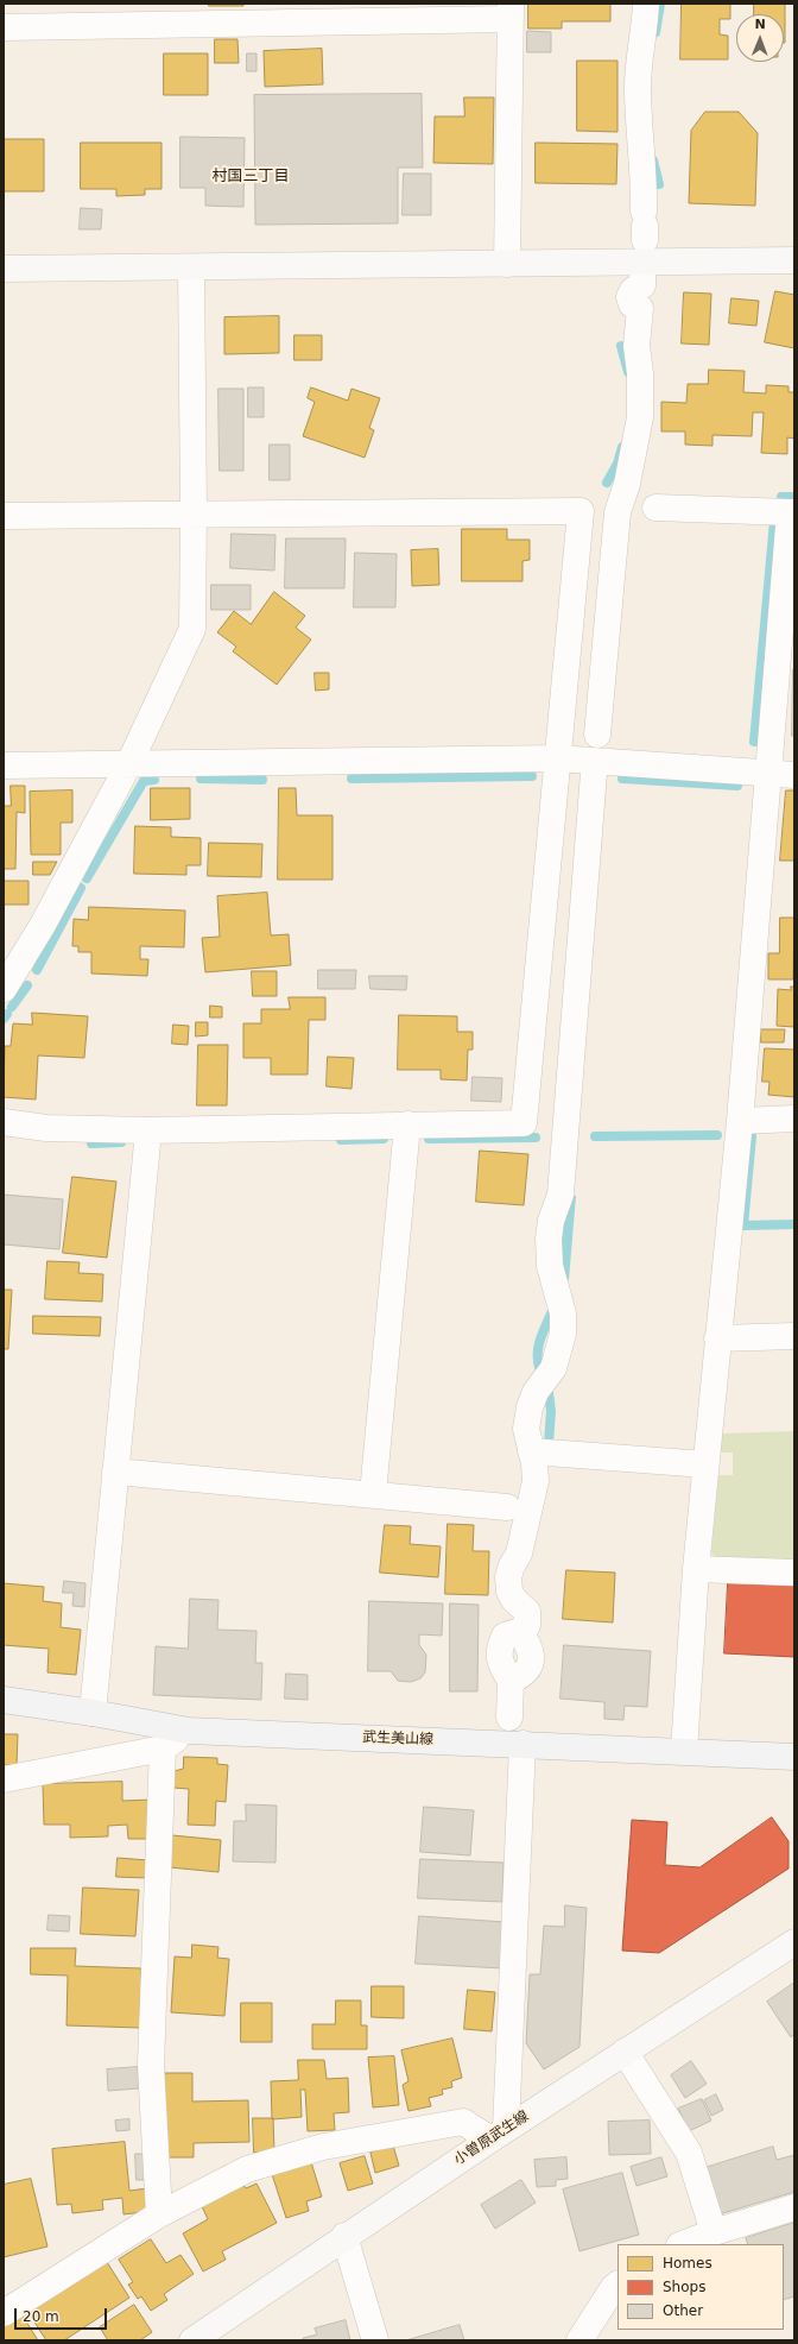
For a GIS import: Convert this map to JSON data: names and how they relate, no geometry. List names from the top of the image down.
{
  "streets": {
    "main road": ["武生美山線"],
    "street": ["小曽原武生線"]
  },
  "districts": ["村国三丁目"],
  "legend": ["Homes", "Shops", "Other"],
  "scale_bar": "20 m",
  "north": "top"
}
